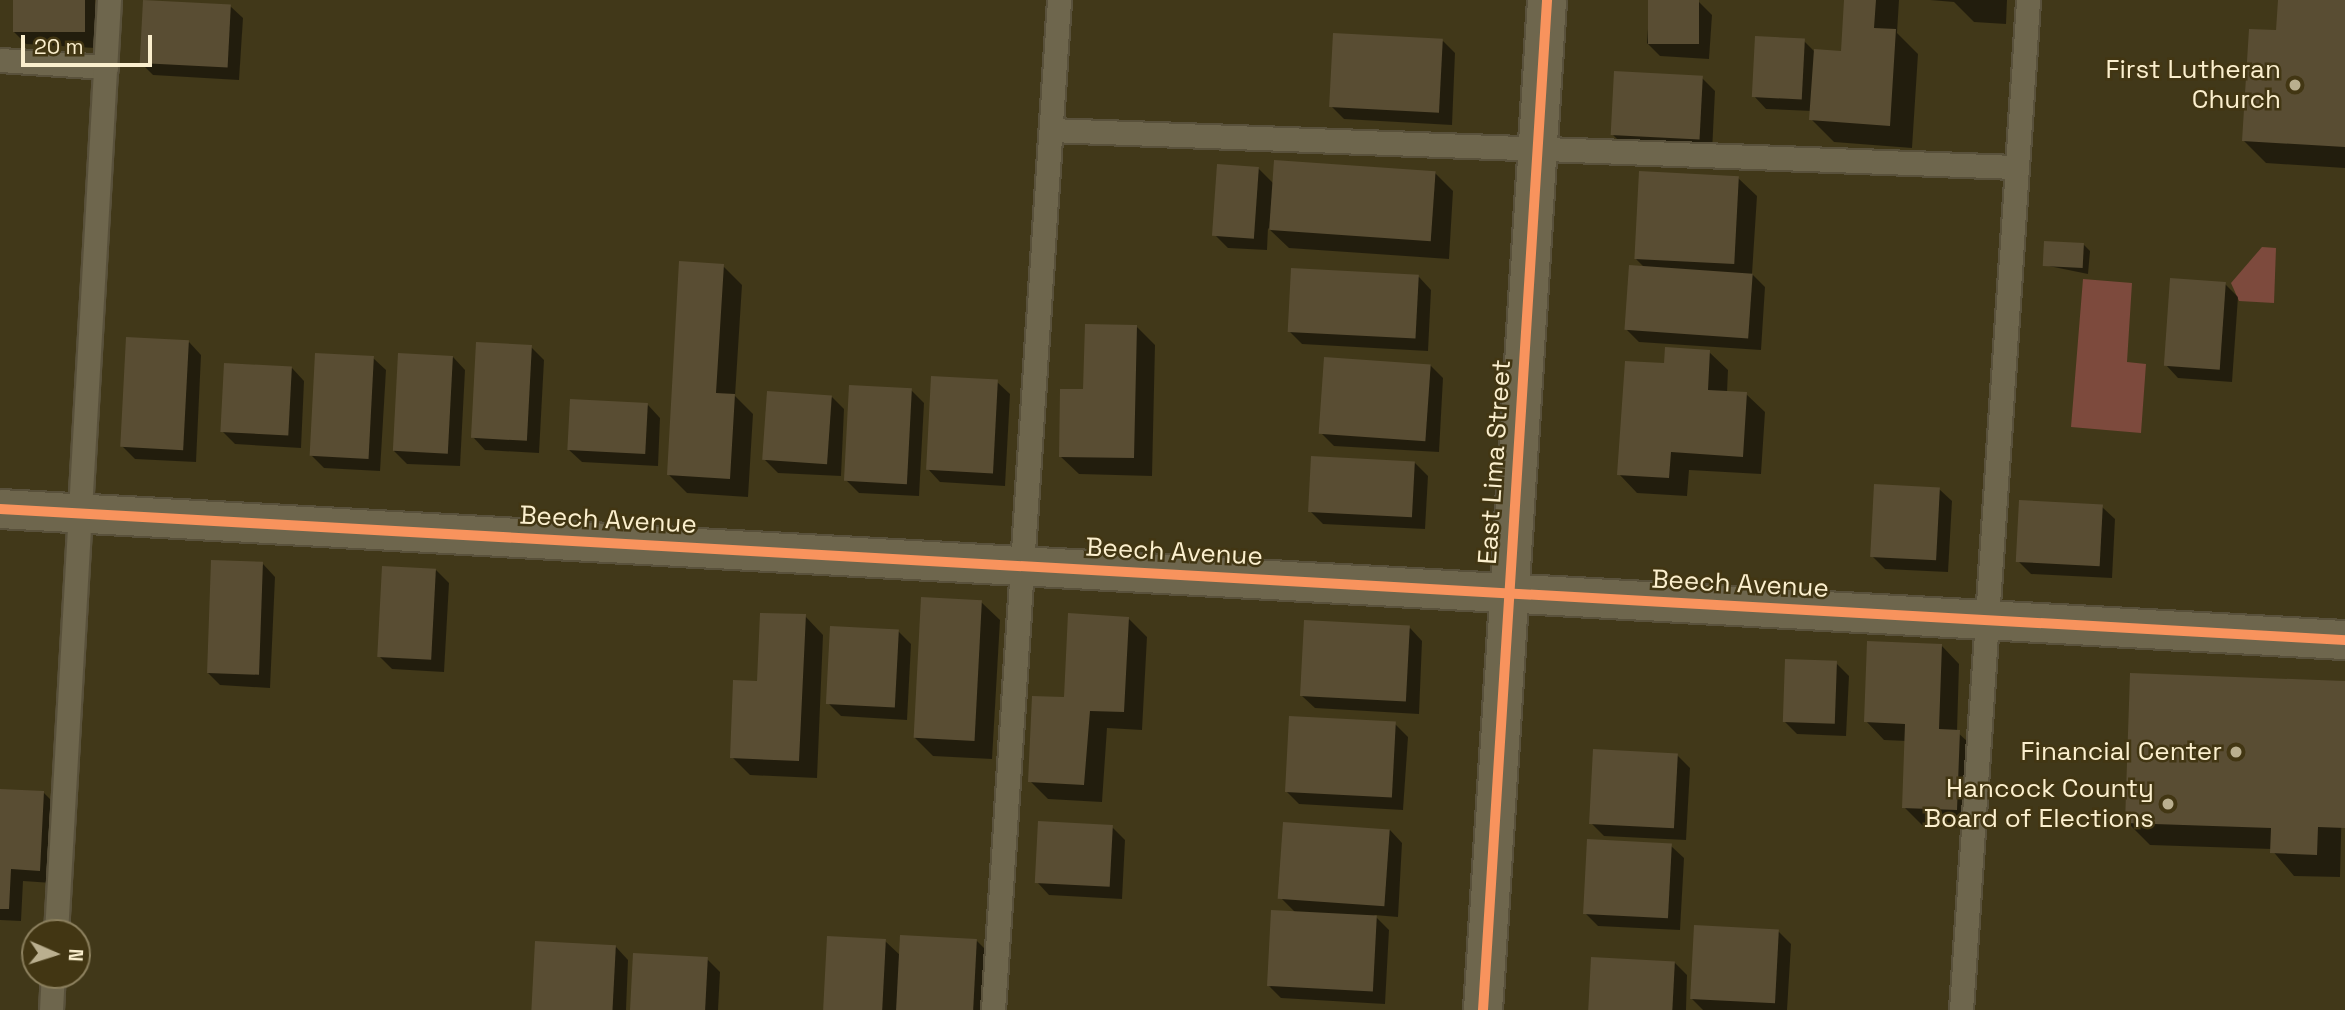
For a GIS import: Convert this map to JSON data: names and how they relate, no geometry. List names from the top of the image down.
{
  "streets": {
    "street": ["East Lima Street", "Beech Avenue"]
  },
  "crossings": [
    ["East Lima Street", "Beech Avenue"]
  ],
  "places": ["First Lutheran Church", "Financial Center", "Hancock County Board of Elections"],
  "scale_bar": "20 m",
  "north": "right"
}
